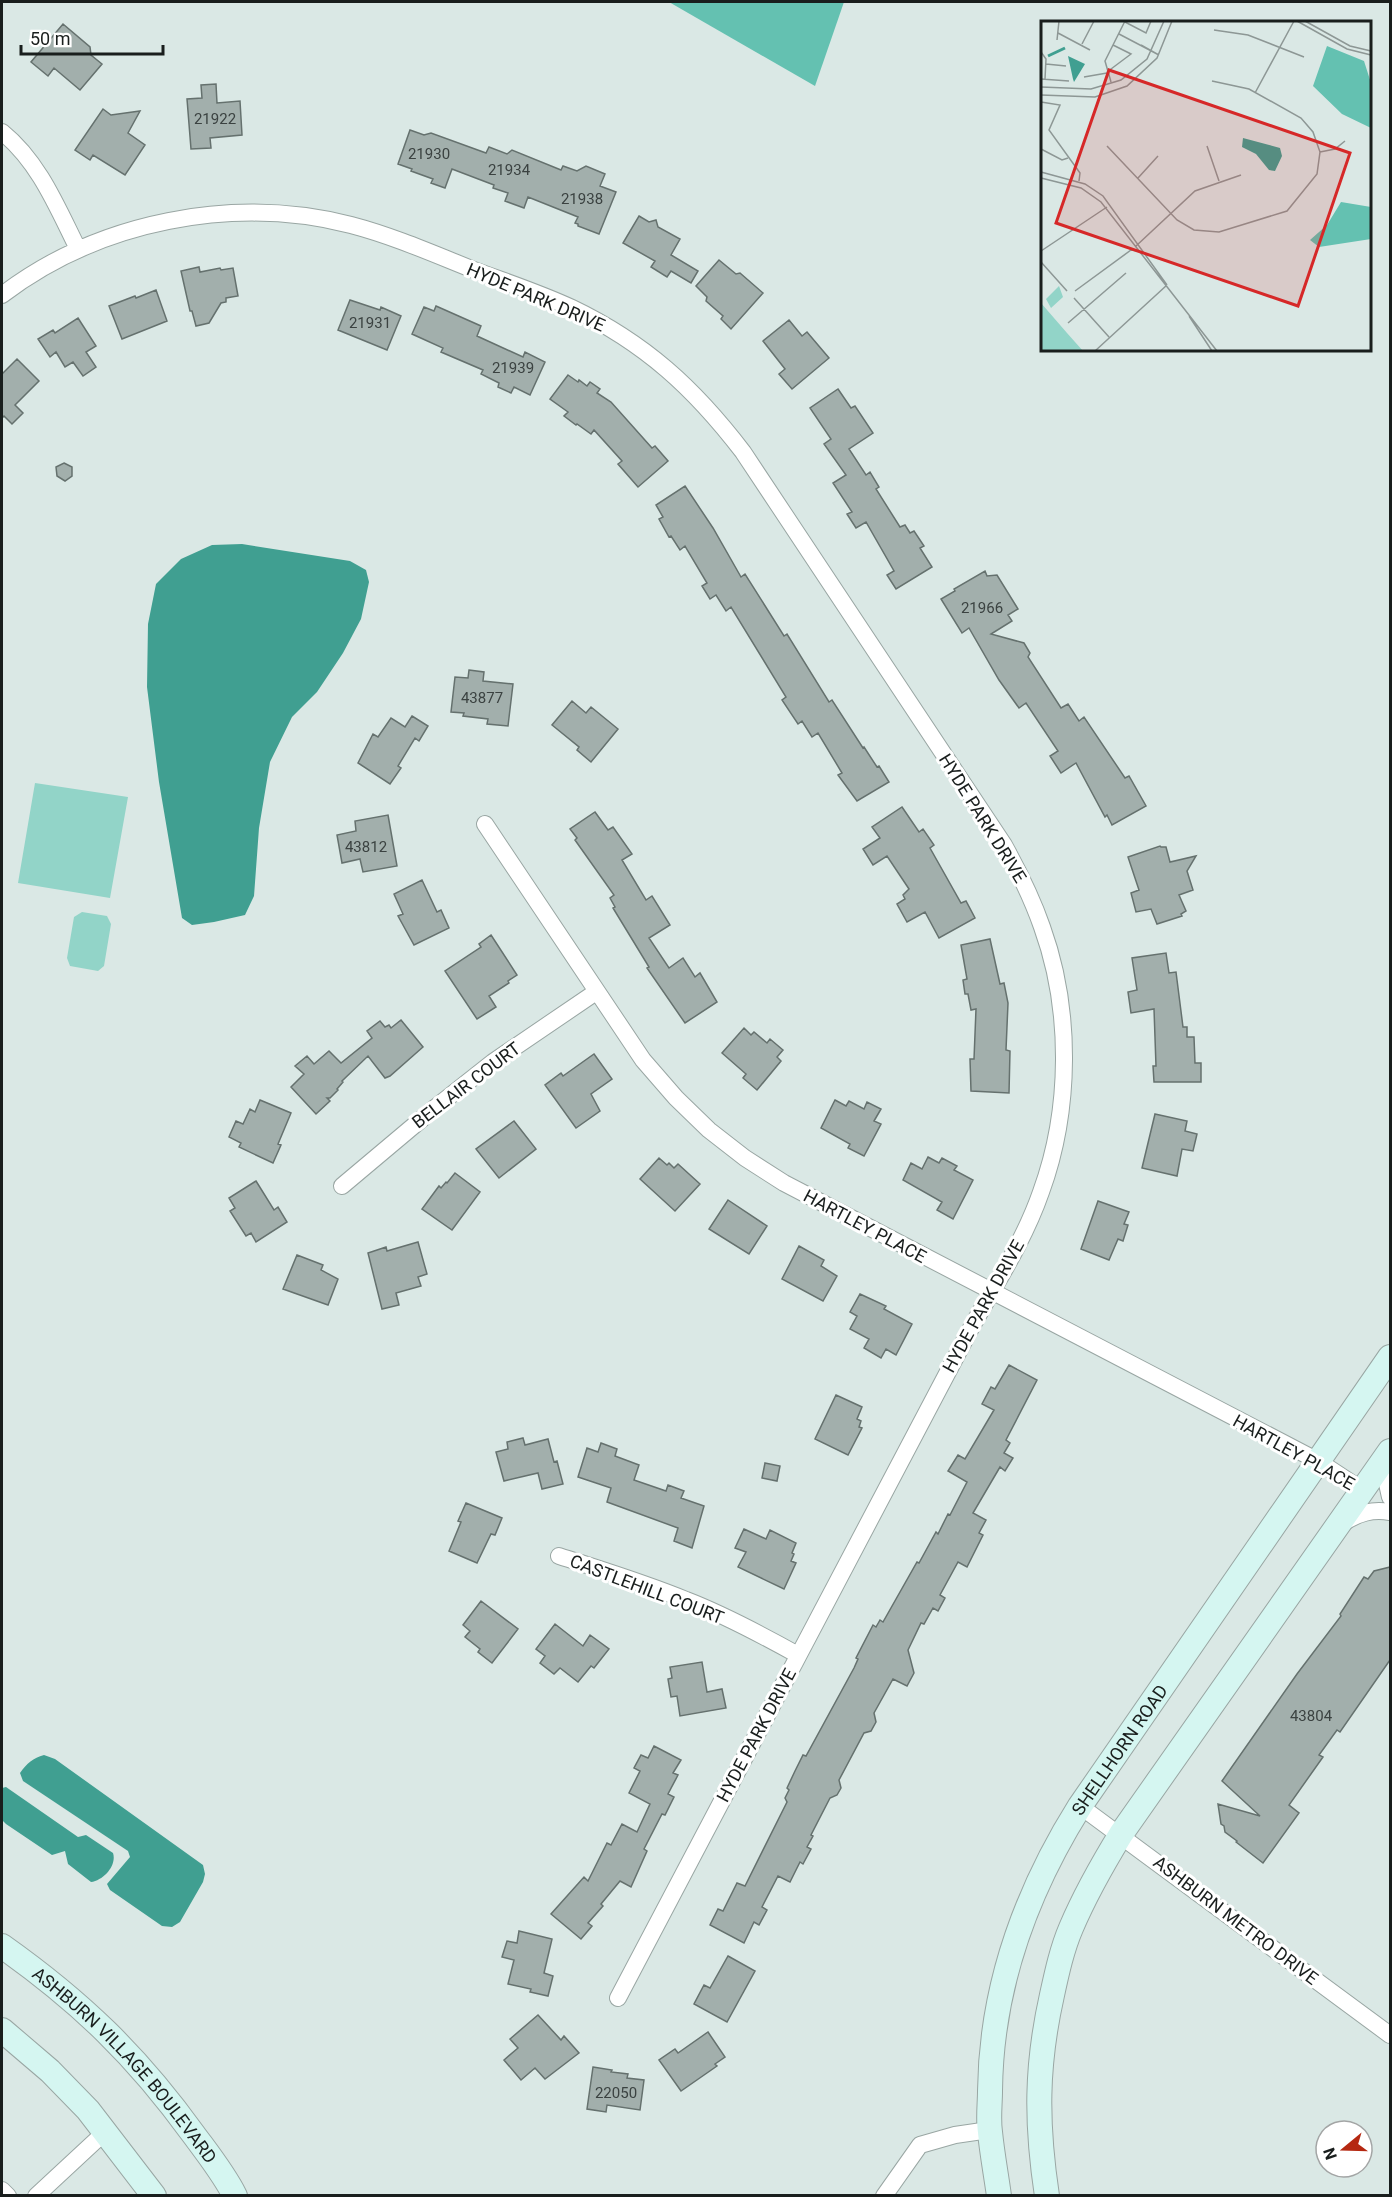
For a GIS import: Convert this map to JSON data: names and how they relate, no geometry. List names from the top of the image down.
{
  "streets": {
    "main road": ["SHELLHORN ROAD", "ASHBURN VILLAGE BOULEVARD"],
    "street": [
      "HYDE PARK DRIVE",
      "BELLAIR COURT",
      "HARTLEY PLACE",
      "CASTLEHILL COURT",
      "ASHBURN METRO DRIVE"
    ]
  },
  "crossings": [
    ["HYDE PARK DRIVE", "HARTLEY PLACE"],
    ["HYDE PARK DRIVE", "CASTLEHILL COURT"],
    ["BELLAIR COURT", "HARTLEY PLACE"],
    ["HARTLEY PLACE", "SHELLHORN ROAD"],
    ["SHELLHORN ROAD", "ASHBURN METRO DRIVE"]
  ],
  "house_numbers": [
    "21922",
    "21930",
    "21934",
    "21938",
    "21931",
    "21939",
    "21966",
    "43877",
    "43812",
    "43804",
    "22050"
  ],
  "scale_bar": "50 m",
  "north": "left"
}
